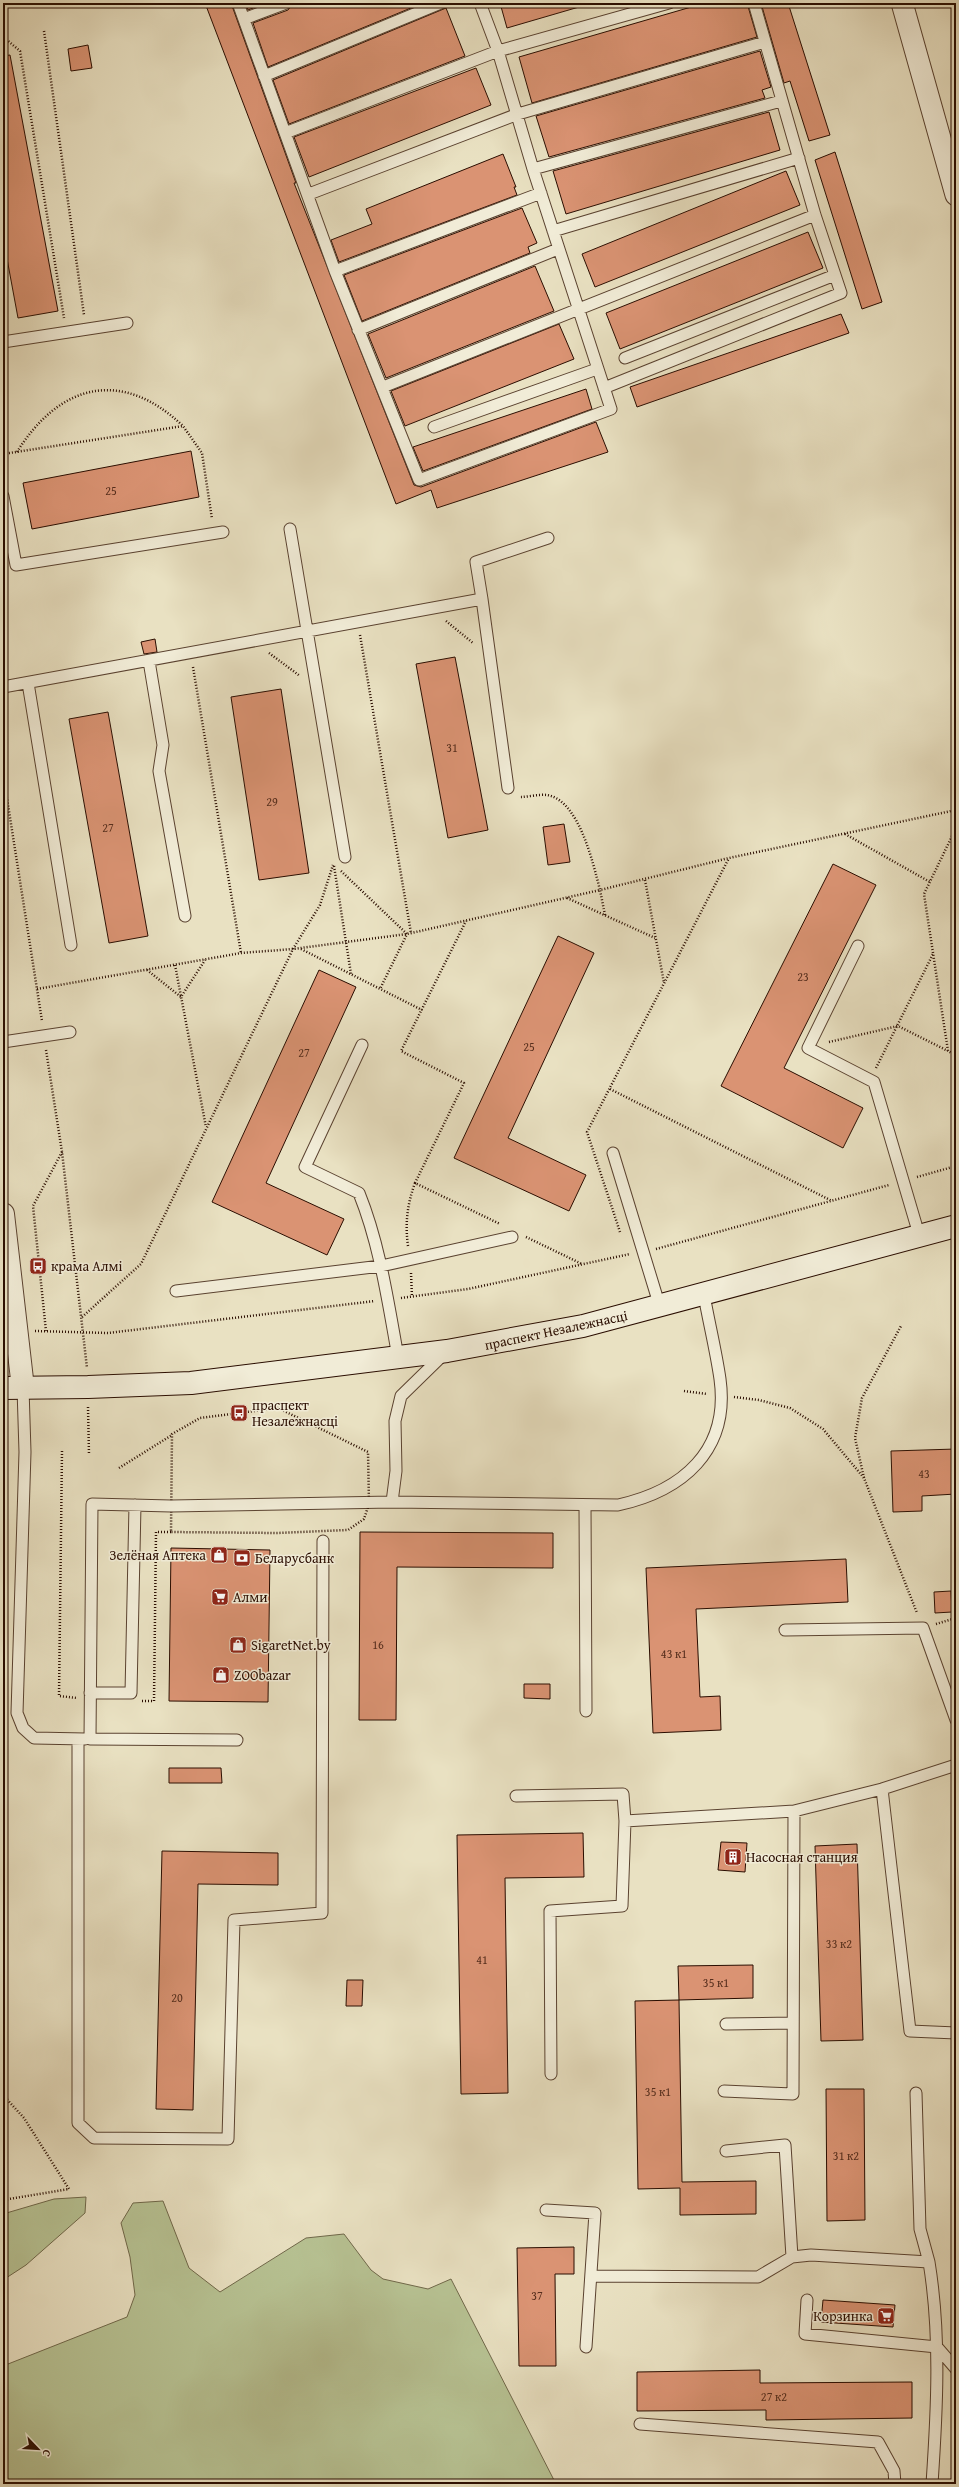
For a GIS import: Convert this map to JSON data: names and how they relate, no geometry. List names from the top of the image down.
{
  "streets": {
    "main road": ["праспект Незалежнасці"]
  },
  "places": {
    "bus stop": ["крама Алмі", "праспект Незалежнасці"],
    "shop": ["Зелёная Аптека", "SigaretNet.by", "ZOObazar"],
    "bank": ["Беларусбанк"],
    "supermarket": ["Алми", "Корзинка"],
    "building": ["Насосная станция"]
  },
  "house_numbers": [
    "25",
    "31",
    "29",
    "27",
    "23",
    "25",
    "27",
    "43",
    "16",
    "43 к1",
    "33 к2",
    "41",
    "35 к1",
    "20",
    "35 к1",
    "31 к2",
    "37",
    "27 к2"
  ],
  "north": "bottom right"
}
